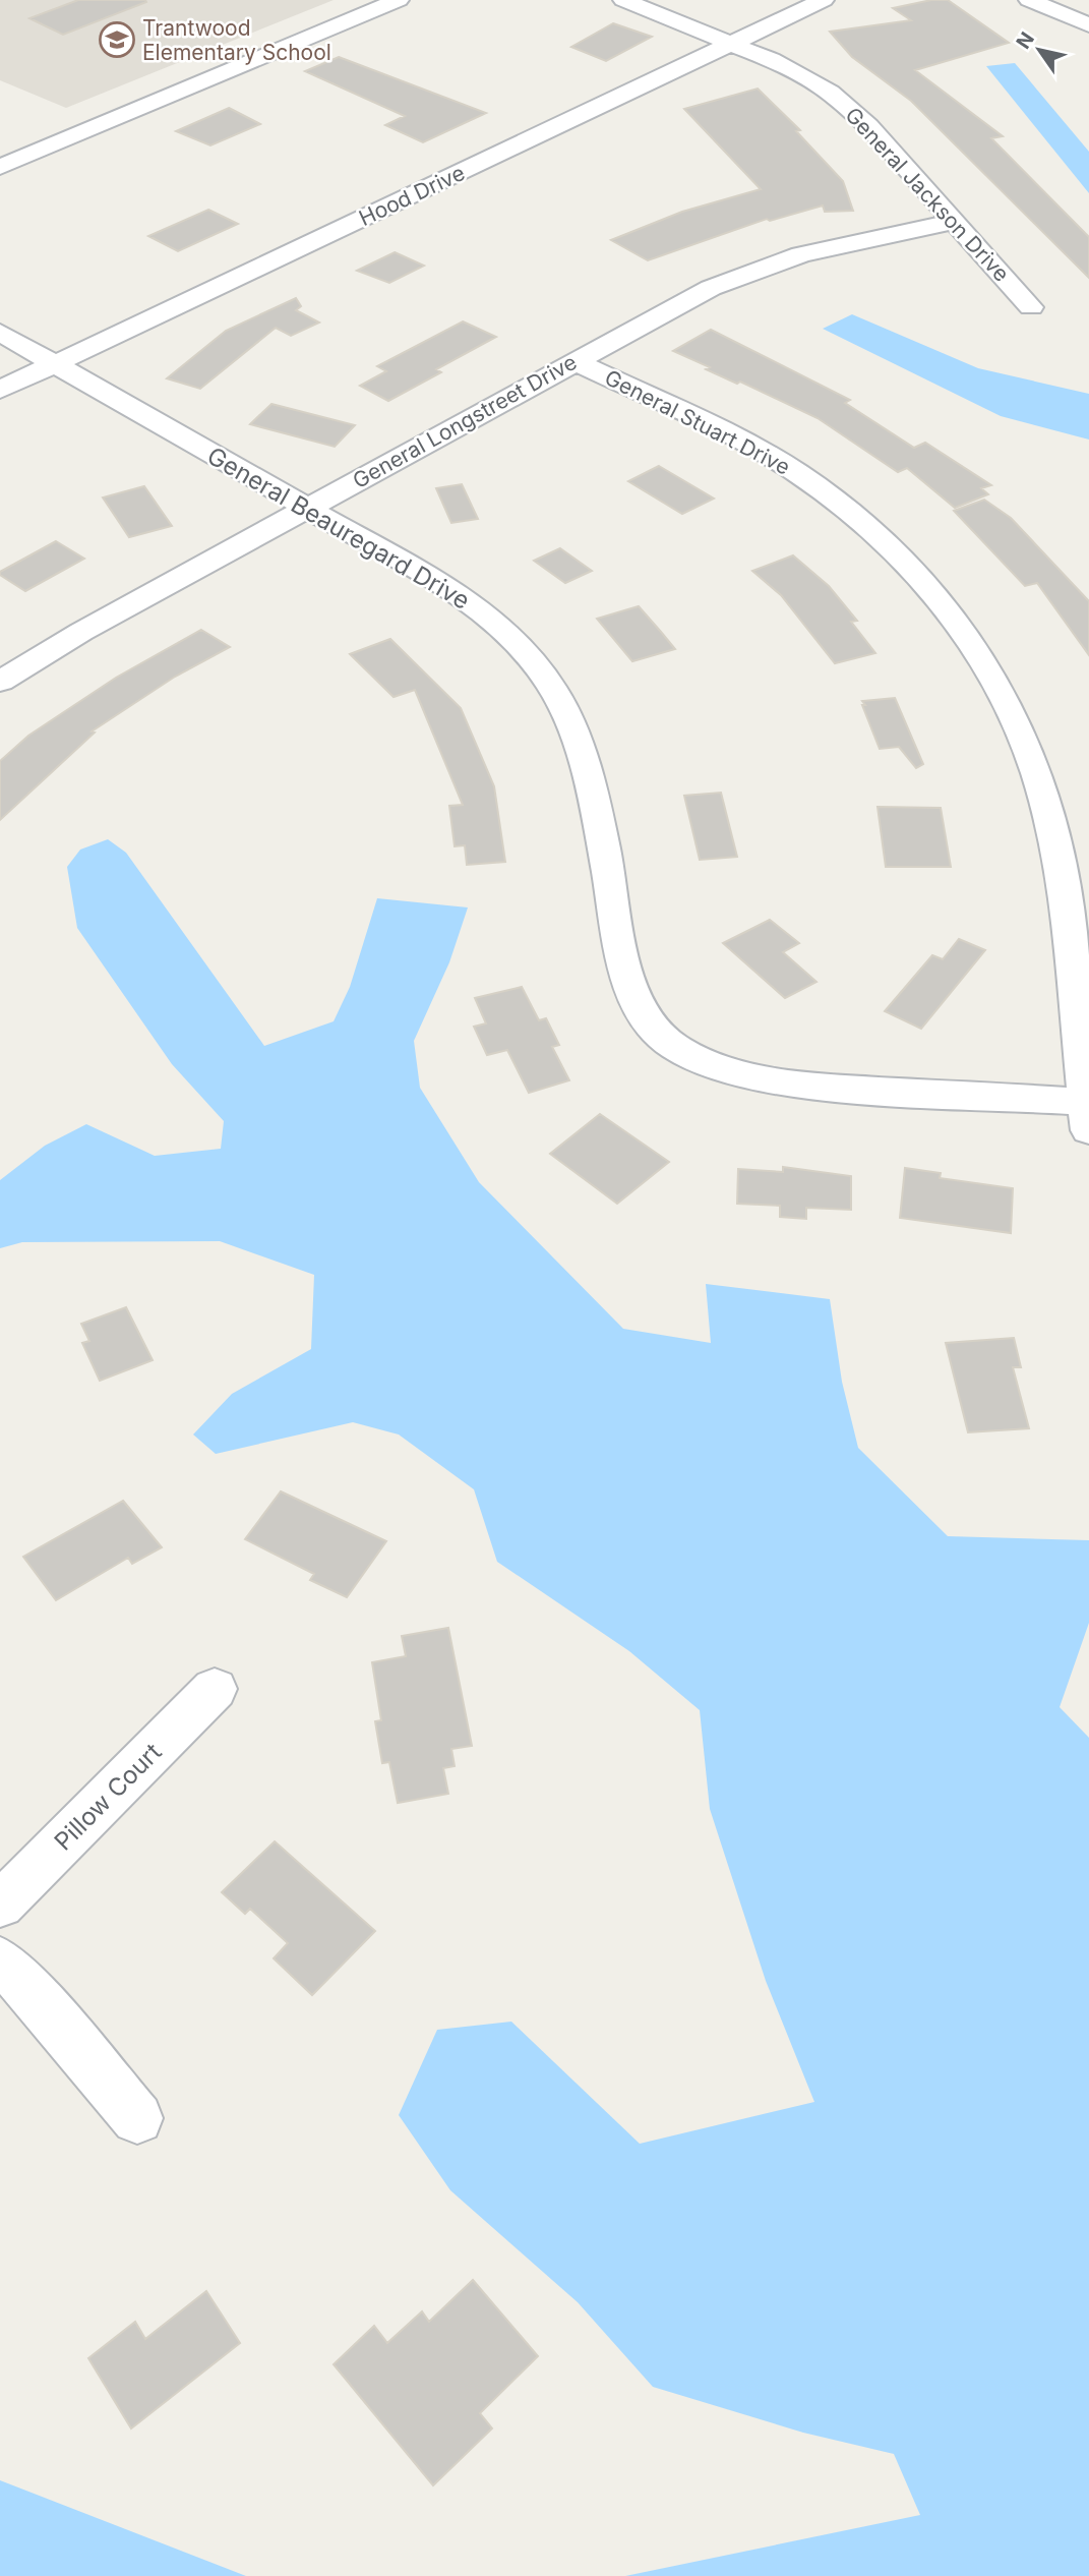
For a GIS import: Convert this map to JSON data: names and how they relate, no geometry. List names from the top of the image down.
{
  "streets": {
    "street": [
      "General Jackson Drive",
      "Hood Drive",
      "General Longstreet Drive",
      "General Stuart Drive",
      "General Beauregard Drive",
      "Pillow Court"
    ]
  },
  "crossings": [
    ["General Jackson Drive", "Hood Drive"],
    ["General Jackson Drive", "General Longstreet Drive"],
    ["Hood Drive", "General Beauregard Drive"],
    ["General Longstreet Drive", "General Stuart Drive"],
    ["General Longstreet Drive", "General Beauregard Drive"],
    ["General Stuart Drive", "General Beauregard Drive"]
  ],
  "places": {
    "school or university": ["Trantwood Elementary School"]
  },
  "north": "top left"
}
